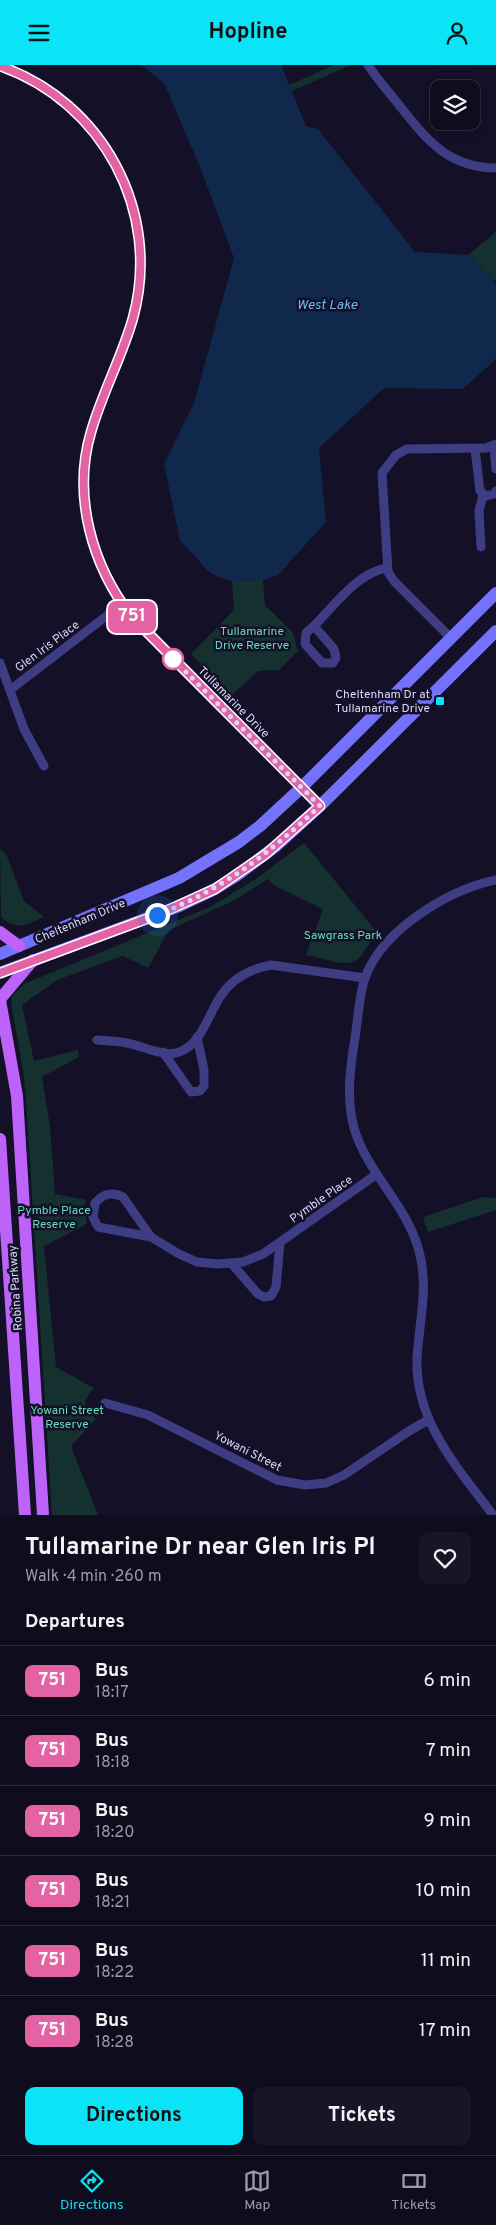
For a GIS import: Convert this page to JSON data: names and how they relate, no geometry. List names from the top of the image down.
{
  "streets": {
    "main road": ["Cheltenham Drive", "Robina Parkway"],
    "street": [
      "Glen Iris Place",
      "Tullamarine Drive",
      "Pymble Place",
      "Yowani Street"
    ]
  },
  "crossings": [
    ["Glen Iris Place", "Tullamarine Drive"],
    ["Tullamarine Drive", "Cheltenham Drive"]
  ],
  "water": ["West Lake"],
  "parks": [
    "Tullamarine Drive Reserve",
    "Sawgrass Park",
    "Pymble Place Reserve",
    "Yowani Street Reserve"
  ],
  "places": {
    "transit": ["Cheltenham Dr at Tullamarine Drive"]
  },
  "lines": ["bus line 751"],
  "page": {
    "header": "Hopline",
    "on_map": "751",
    "heading": [
      ["Tullamarine Dr near Glen Iris Pl", "Walk · 4 min · 260 m"],
      "Departures"
    ],
    "list": [
      {
        "mark": "751",
        "name": "Bus",
        "note": "18:17",
        "value": "6 min"
      },
      {
        "mark": "751",
        "name": "Bus",
        "note": "18:18",
        "value": "7 min"
      },
      {
        "mark": "751",
        "name": "Bus",
        "note": "18:20",
        "value": "9 min"
      },
      {
        "mark": "751",
        "name": "Bus",
        "note": "18:21",
        "value": "10 min"
      },
      {
        "mark": "751",
        "name": "Bus",
        "note": "18:22",
        "value": "11 min"
      },
      {
        "mark": "751",
        "name": "Bus",
        "note": "18:28",
        "value": "17 min"
      }
    ],
    "buttons": ["Directions", "Tickets"],
    "tabs": ["Directions", "Map", "Tickets"]
  }
}
